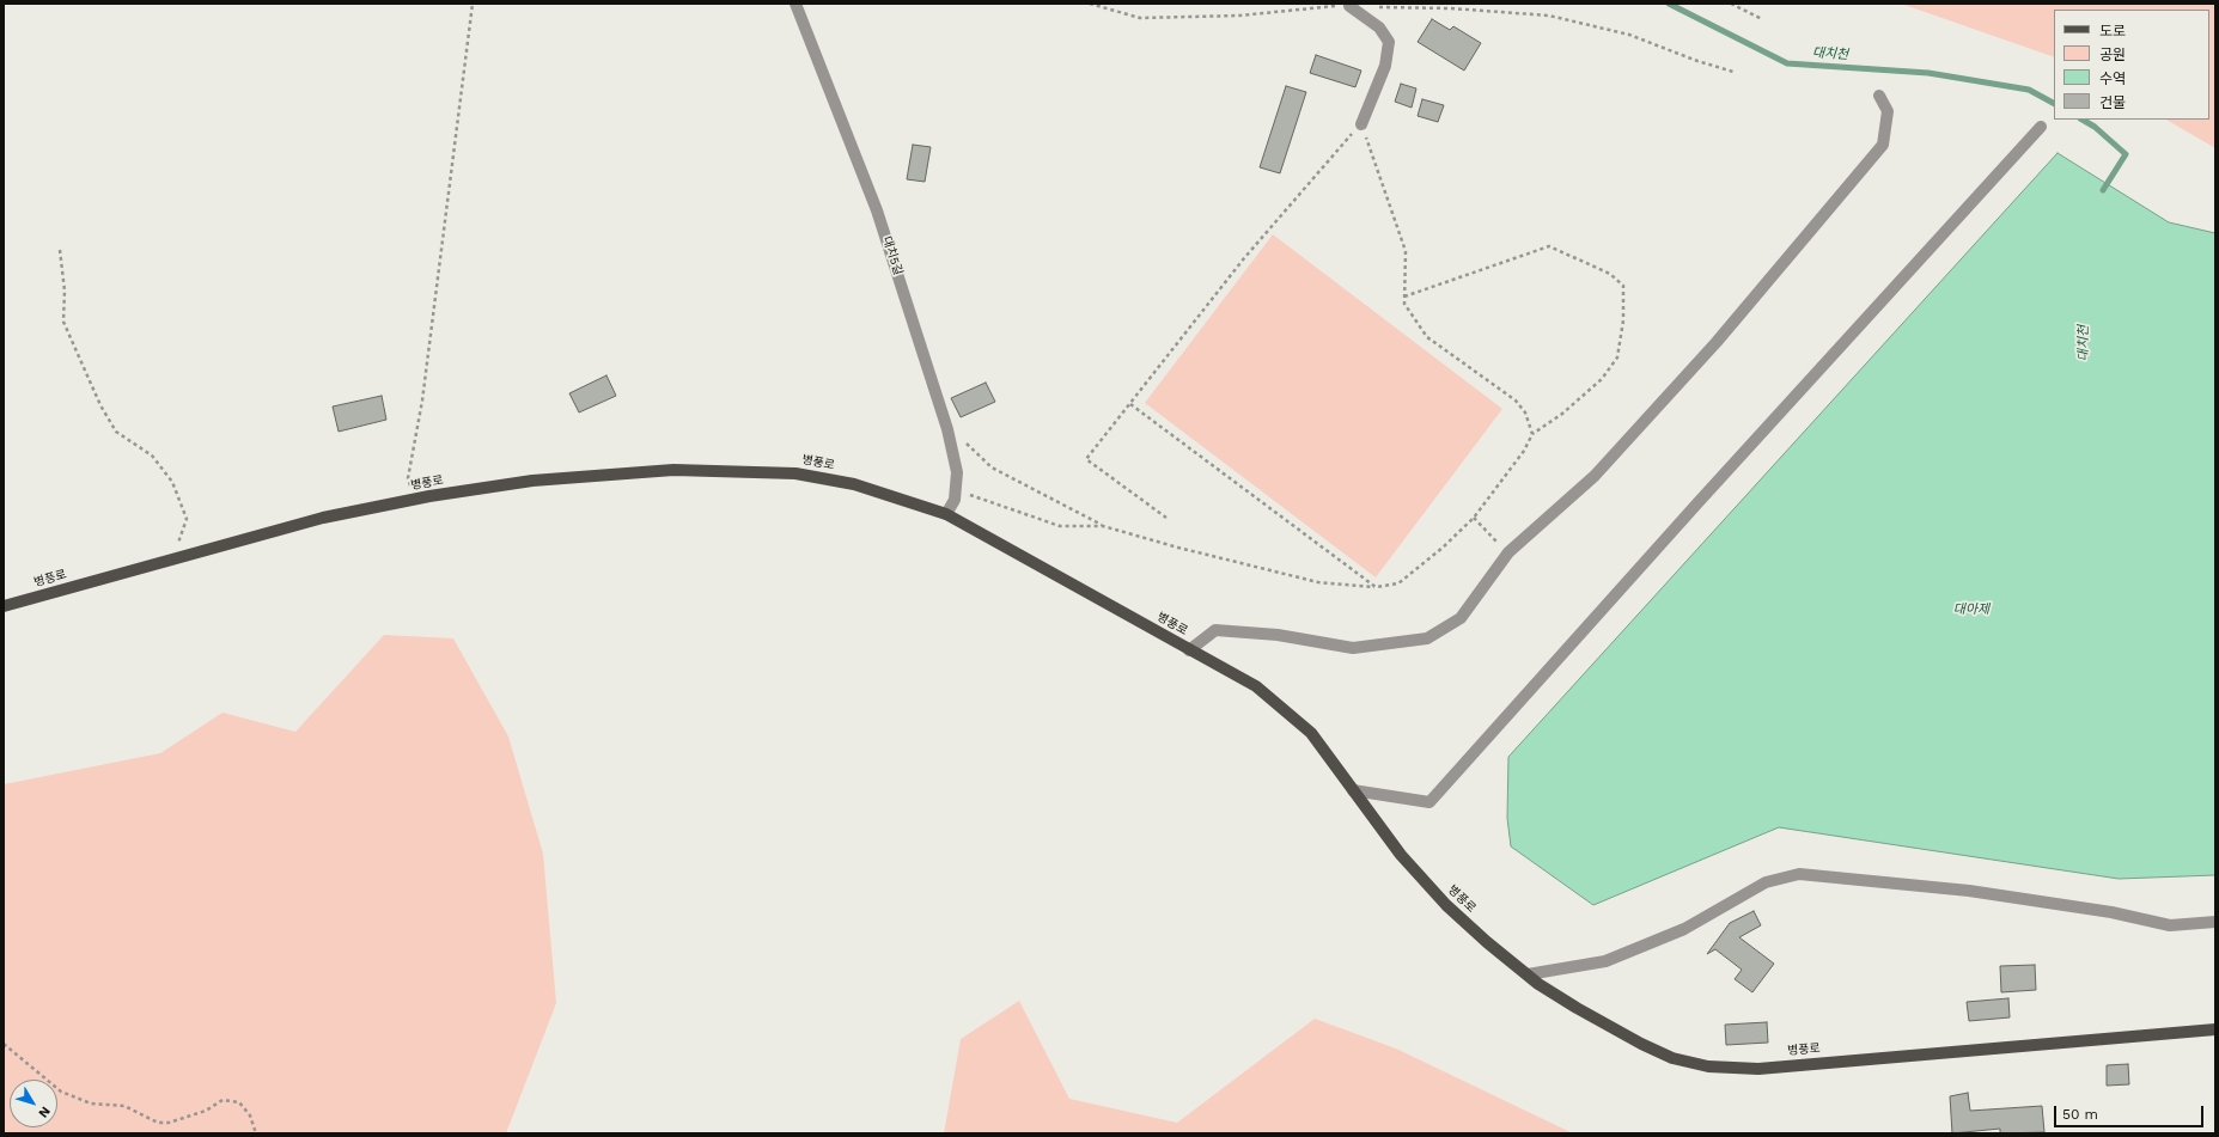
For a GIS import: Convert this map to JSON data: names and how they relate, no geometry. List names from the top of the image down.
{
  "streets": {
    "main road": ["병풍로"],
    "street": ["대치5길"]
  },
  "crossings": [
    ["대치5길", "병풍로"]
  ],
  "water": ["대치천", "대아제"],
  "legend": [
    "도로",
    "공원",
    "수역",
    "건물"
  ],
  "scale_bar": "50 m",
  "north": "bottom right"
}
